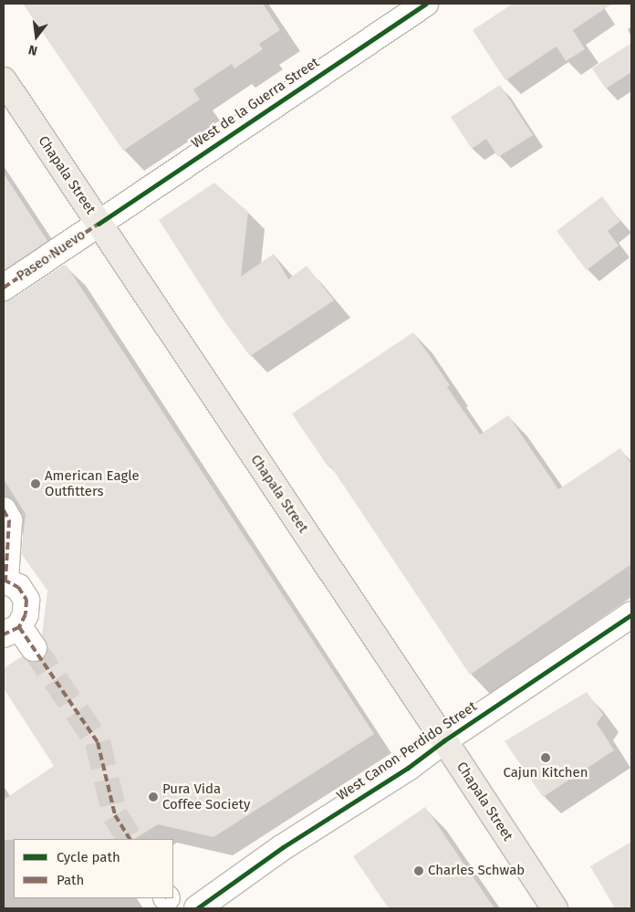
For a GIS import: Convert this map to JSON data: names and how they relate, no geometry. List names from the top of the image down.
{
  "streets": {
    "main road": ["Chapala Street"],
    "street": ["West de la Guerra Street", "Paseo Nuevo", "West Canon Perdido Street"]
  },
  "crossings": [
    ["West de la Guerra Street", "Chapala Street"],
    ["West de la Guerra Street", "Paseo Nuevo"],
    ["Chapala Street", "Paseo Nuevo"],
    ["Chapala Street", "West Canon Perdido Street"]
  ],
  "places": [
    "American Eagle Outfitters",
    "Cajun Kitchen",
    "Pura Vida Coffee Society",
    "Charles Schwab"
  ],
  "legend": ["Cycle path", "Path"],
  "north": "bottom"
}
